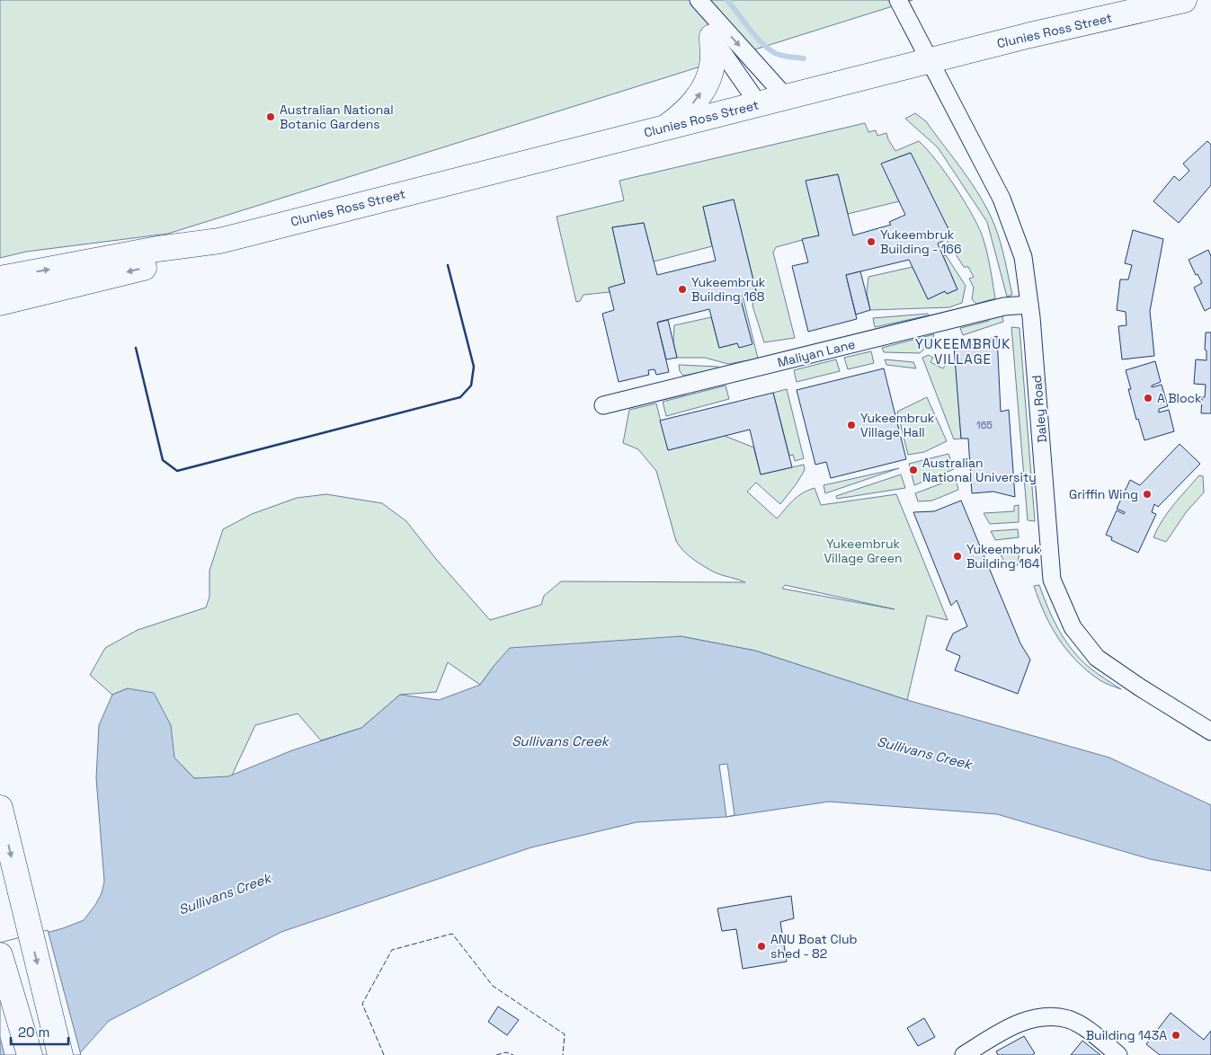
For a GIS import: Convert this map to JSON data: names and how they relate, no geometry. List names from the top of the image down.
{
  "streets": {
    "main road": ["Clunies Ross Street"],
    "street": ["Maliyan Lane", "Daley Road"]
  },
  "crossings": [
    ["Clunies Ross Street", "Daley Road"],
    ["Maliyan Lane", "Daley Road"]
  ],
  "districts": ["YUKEEMBRUK VILLAGE"],
  "water": ["Sullivans Creek"],
  "parks": ["Yukeembruk Village Green"],
  "places": [
    "Australian National Botanic Gardens",
    "Yukeembruk Building - 166",
    "Yukeembruk Building 168",
    "A Block",
    "Yukeembruk Village Hall",
    "Australian National University",
    "Griffin Wing",
    "Yukeembruk Building 164",
    "ANU Boat Club shed - 82",
    "Building 143A"
  ],
  "house_numbers": ["165"],
  "scale_bar": "20 m"
}
